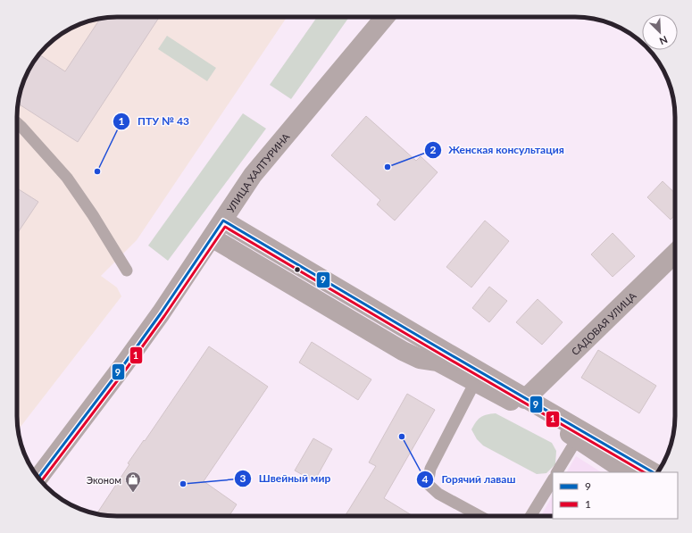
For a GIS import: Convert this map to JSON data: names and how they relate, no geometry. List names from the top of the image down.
{
  "streets": {
    "street": ["УЛИЦА ХАЛТУРИНА", "САДОВАЯ УЛИЦА"]
  },
  "places": {
    "other": [
      "Женская консультация",
      "ПТУ № 43",
      "Горячий лаваш",
      "Швейный мир"
    ],
    "shop": ["Эконом"]
  },
  "lines": ["transit line 9", "transit line 1"],
  "legend": ["9", "1"],
  "north": "bottom right"
}
